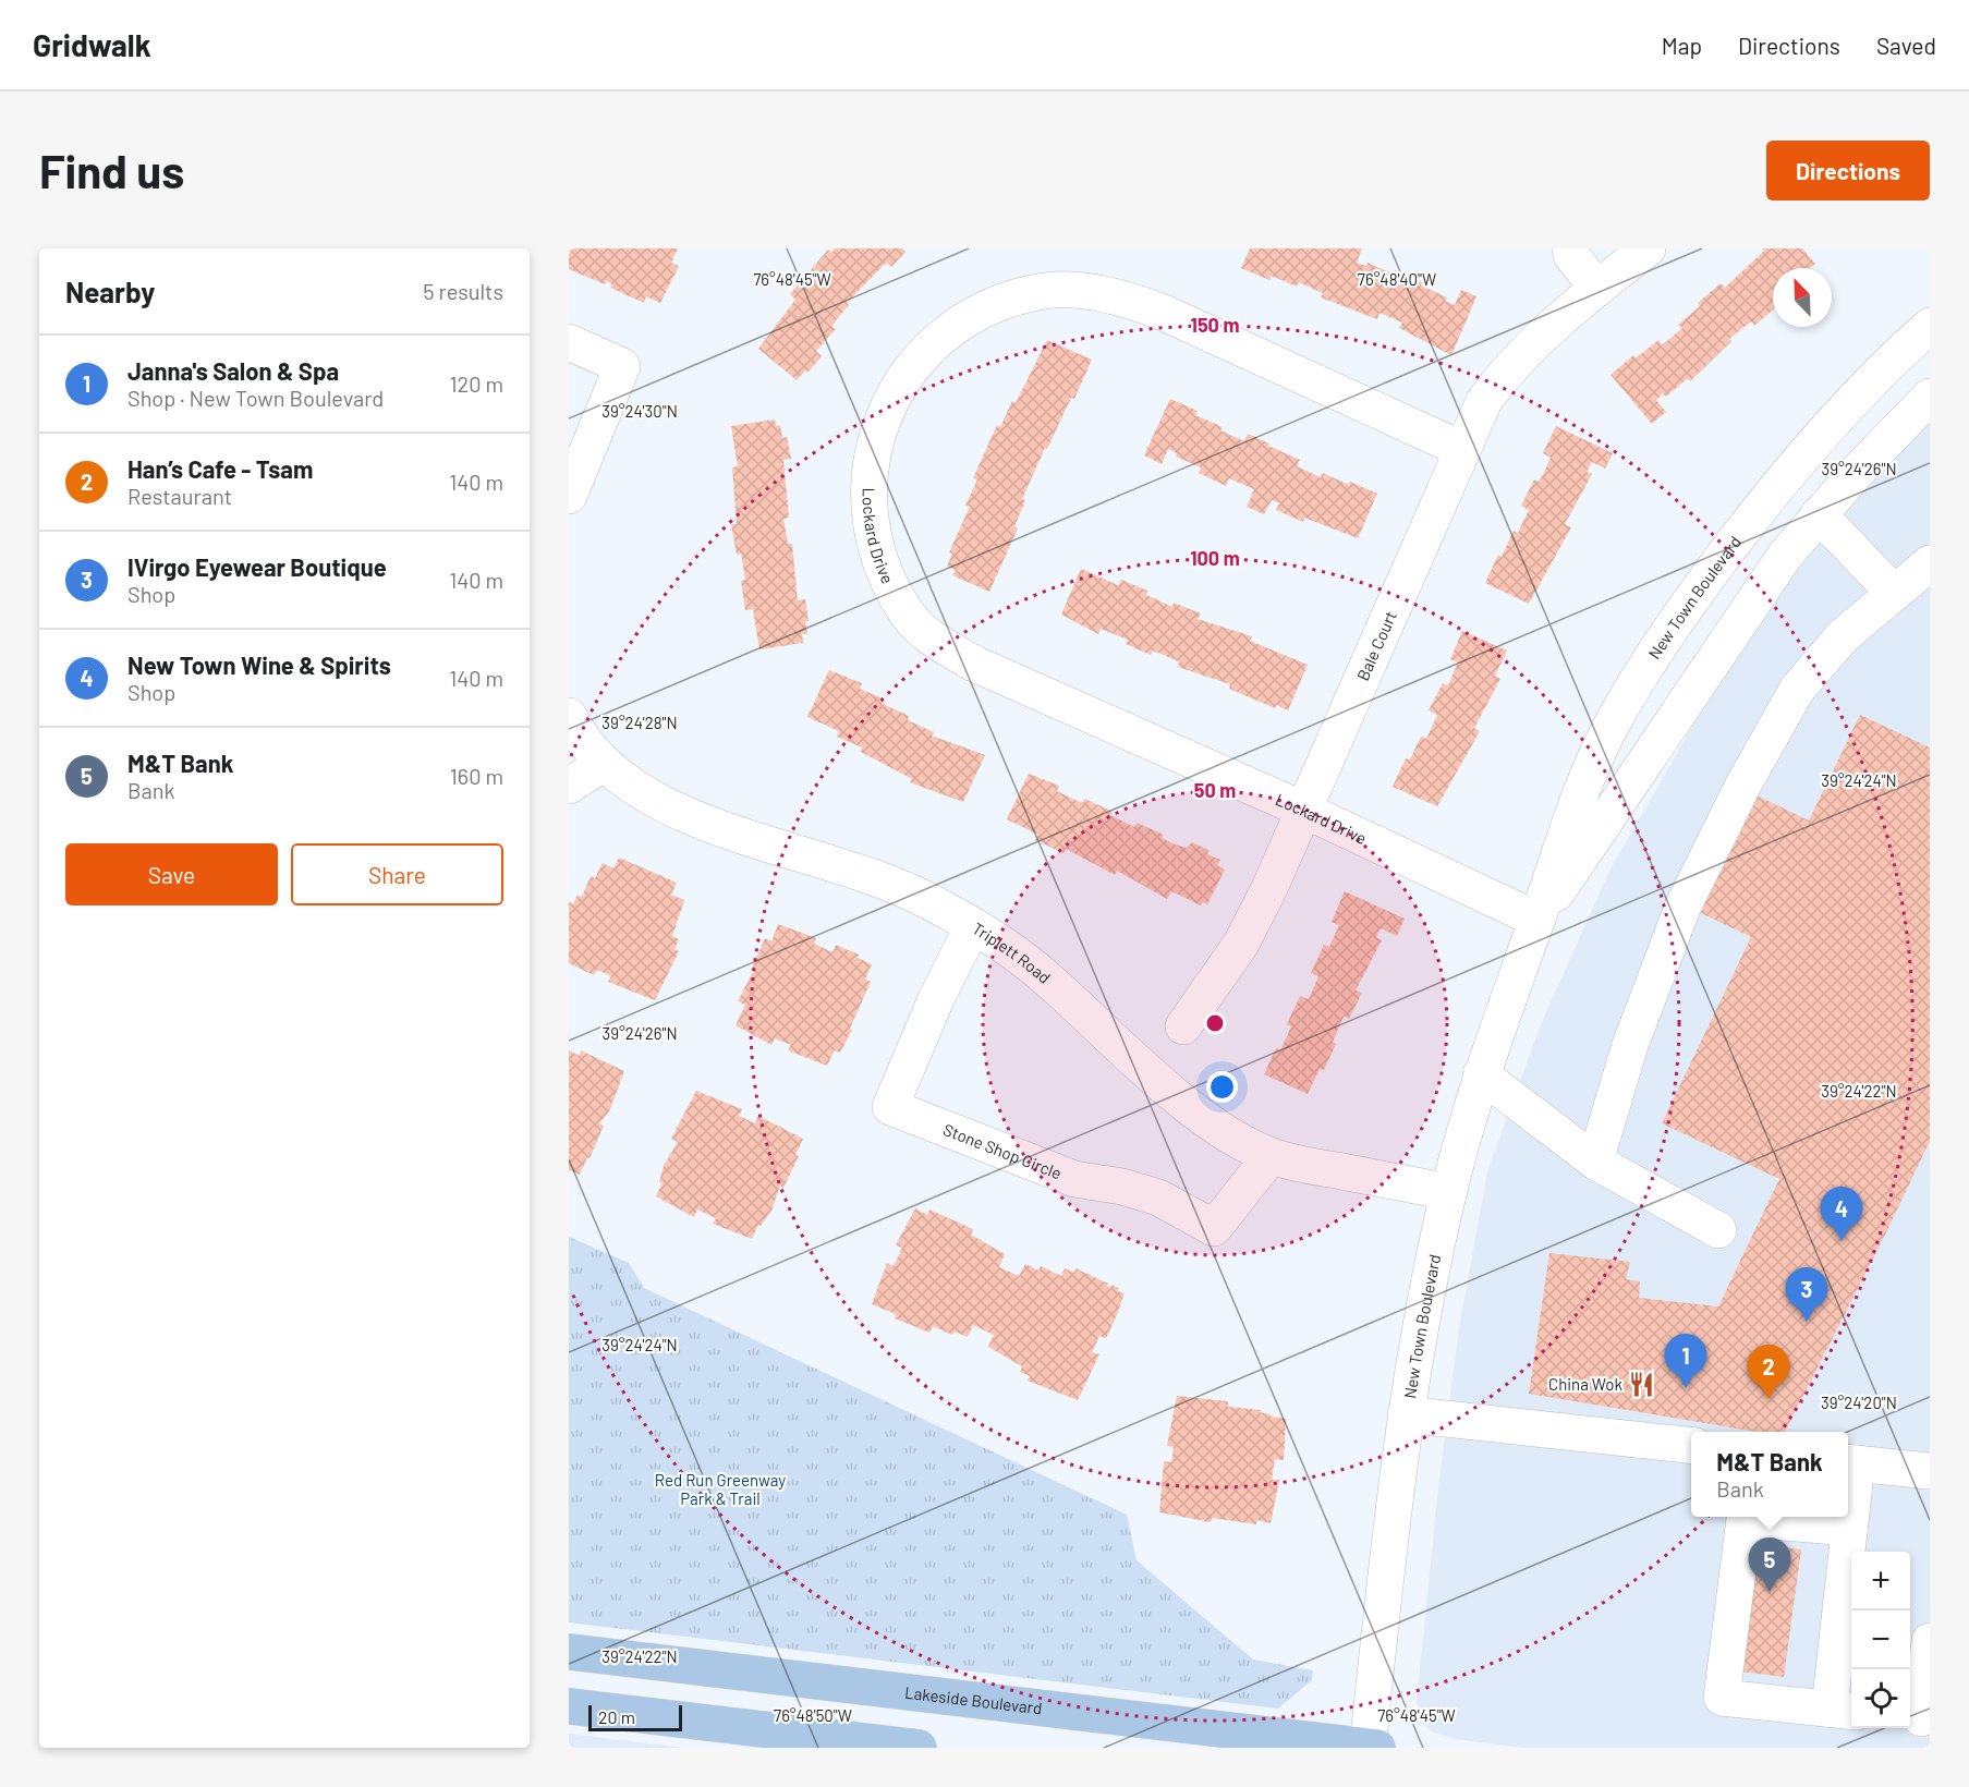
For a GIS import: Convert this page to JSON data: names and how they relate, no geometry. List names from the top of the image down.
{
  "streets": {
    "main road": ["Lakeside Boulevard"],
    "street": [
      "Lockard Drive",
      "New Town Boulevard",
      "Bale Court",
      "Triplett Road",
      "Stone Shop Circle"
    ]
  },
  "crossings": [
    ["Lockard Drive", "New Town Boulevard"],
    ["Lockard Drive", "Bale Court"],
    ["New Town Boulevard", "Triplett Road"],
    ["New Town Boulevard", "Lakeside Boulevard"],
    ["Triplett Road", "Stone Shop Circle"]
  ],
  "parks": ["Red Run Greenway Park & Trail"],
  "places": {
    "restaurant": ["China Wok"]
  },
  "scale_bar": "20 m",
  "north": "top left",
  "page": {
    "header": "Gridwalk",
    "nav": ["Map", "Directions", "Saved"],
    "buttons": [
      "Directions",
      ["Save", "Share"]
    ],
    "title": "Find us",
    "heading": ["Nearby", "5 results"],
    "list": [
      {
        "mark": "1",
        "name": "Janna's Salon & Spa",
        "note": "Shop · New Town Boulevard",
        "value": "120 m"
      },
      {
        "mark": "2",
        "name": "Han’s Cafe - Tsam",
        "note": "Restaurant",
        "value": "140 m"
      },
      {
        "mark": "3",
        "name": "IVirgo Eyewear Boutique",
        "note": "Shop",
        "value": "140 m"
      },
      {
        "mark": "4",
        "name": "New Town Wine & Spirits",
        "note": "Shop",
        "value": "140 m"
      },
      {
        "mark": "5",
        "name": "M&T Bank",
        "note": "Bank",
        "value": "160 m"
      }
    ],
    "pins": [
      "4",
      "3",
      "1",
      "2",
      "5"
    ],
    "popup": ["M&T Bank", "Bank"],
    "map_buttons": ["+", "−"],
    "scale": "20 m"
  },
  "coordinates": [
    "76°48'45\"W",
    "76°48'40\"W",
    "39°24'30\"N",
    "39°24'26\"N",
    "39°24'28\"N",
    "39°24'24\"N",
    "39°24'22\"N",
    "39°24'20\"N",
    "76°48'50\"W"
  ],
  "rings": ["150 m", "100 m", "50 m"]
}
